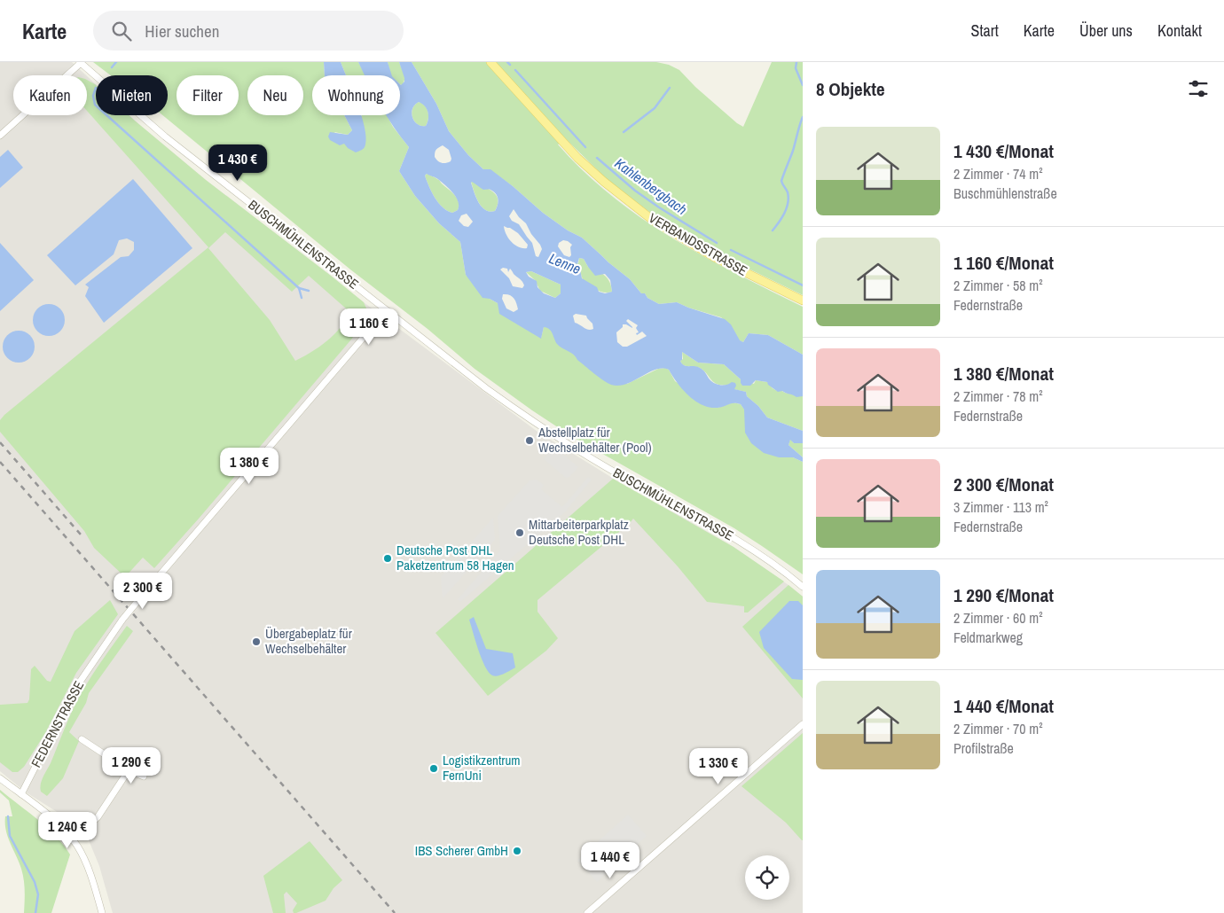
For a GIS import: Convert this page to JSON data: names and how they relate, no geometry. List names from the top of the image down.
{
  "streets": {
    "main road": ["VERBANDSSTRASSE"],
    "street": ["BUSCHMÜHLENSTRASSE", "FEDERNSTRASSE"]
  },
  "crossings": [
    ["BUSCHMÜHLENSTRASSE", "FEDERNSTRASSE"]
  ],
  "water": ["Kahlenbergbach", "Lenne"],
  "places": [
    "Abstellplatz für Wechselbehälter (Pool)",
    "Mittarbeiterparkplatz Deutsche Post DHL",
    "Deutsche Post DHL Paketzentrum 58 Hagen",
    "Übergabeplatz für Wechselbehälter",
    "Logistikzentrum FernUni",
    "IBS Scherer GmbH"
  ],
  "page": {
    "header": "Karte",
    "search": "Hier suchen",
    "nav": [
      "Start",
      "Karte",
      "Über uns",
      "Kontakt"
    ],
    "heading": "8 Objekte",
    "chip": [
      "Kaufen",
      "Mieten",
      "Filter",
      "Neu",
      "Wohnung"
    ],
    "list": [
      {
        "name": "1 430 €/Monat",
        "note": "2 Zimmer · 74 m² · Buschmühlenstraße"
      },
      {
        "name": "1 160 €/Monat",
        "note": "2 Zimmer · 58 m² · Federnstraße"
      },
      {
        "name": "1 380 €/Monat",
        "note": "2 Zimmer · 78 m² · Federnstraße"
      },
      {
        "name": "2 300 €/Monat",
        "note": "3 Zimmer · 113 m² · Federnstraße"
      },
      {
        "name": "1 290 €/Monat",
        "note": "2 Zimmer · 60 m² · Feldmarkweg"
      },
      {
        "name": "1 440 €/Monat",
        "note": "2 Zimmer · 70 m² · Profilstraße"
      }
    ],
    "price": [
      "1 430 €",
      "1 160 €",
      "1 380 €",
      "2 300 €",
      "1 290 €",
      "1 330 €",
      "1 240 €",
      "1 440 €"
    ]
  }
}
